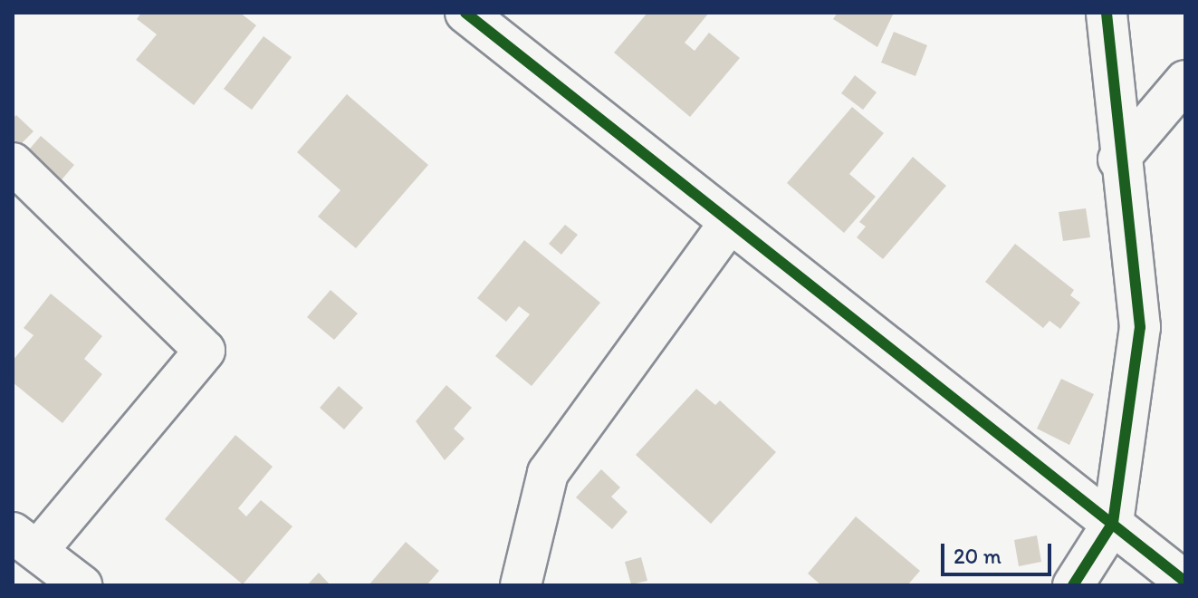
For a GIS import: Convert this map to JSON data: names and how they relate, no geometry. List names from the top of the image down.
{
  "scale_bar": "20 m"
}
